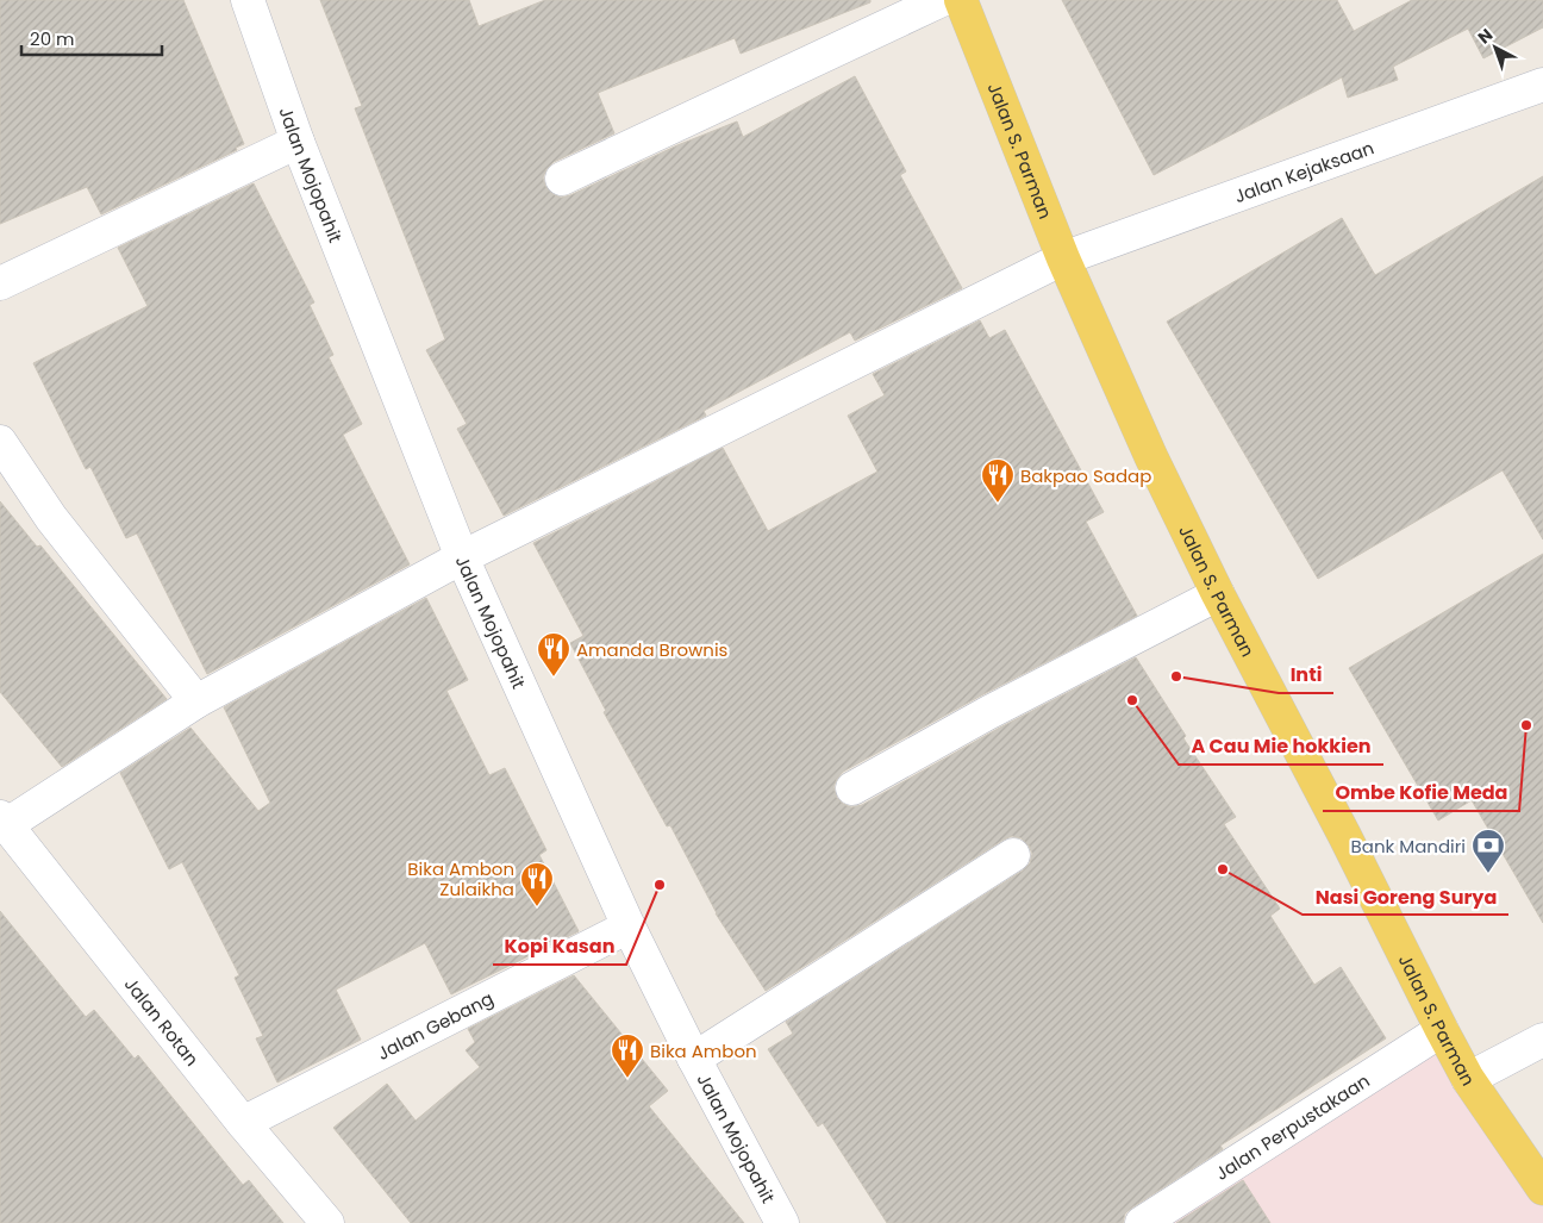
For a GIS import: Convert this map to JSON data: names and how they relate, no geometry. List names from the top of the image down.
{
  "streets": {
    "main road": ["Jalan S. Parman"],
    "street": [
      "Jalan Kejaksaan",
      "Jalan Mojopahit",
      "Jalan Rotan",
      "Jalan Gebang",
      "Jalan Perpustakaan"
    ]
  },
  "crossings": [
    ["Jalan S. Parman", "Jalan Kejaksaan"],
    ["Jalan S. Parman", "Jalan Perpustakaan"],
    ["Jalan Kejaksaan", "Jalan Mojopahit"],
    ["Jalan Kejaksaan", "Jalan Rotan"],
    ["Jalan Mojopahit", "Jalan Gebang"],
    ["Jalan Rotan", "Jalan Gebang"]
  ],
  "places": {
    "restaurant": [
      "Bakpao Sadap",
      "Amanda Brownis",
      "Bika Ambon Zulaikha",
      "Bika Ambon"
    ],
    "other": [
      "Inti",
      "A Cau Mie hokkien",
      "Ombe Kofie Meda",
      "Nasi Goreng Surya",
      "Kopi Kasan"
    ],
    "bank": ["Bank Mandiri"]
  },
  "scale_bar": "20 m",
  "north": "top left"
}
